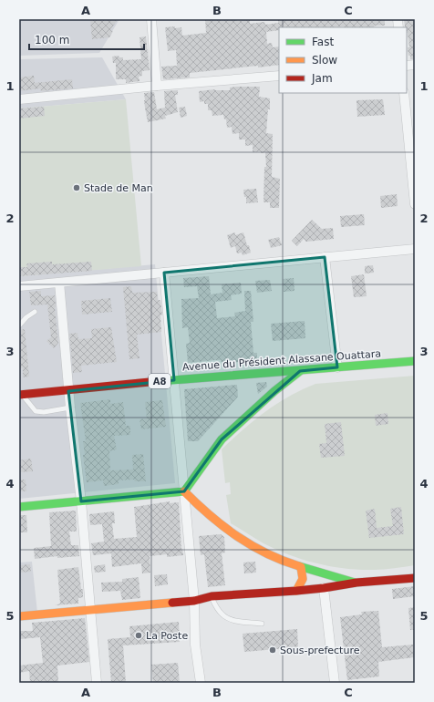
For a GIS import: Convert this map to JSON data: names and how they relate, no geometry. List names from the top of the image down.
{
  "streets": {
    "main road": ["Avenue du Président Alassane Ouattara", "A8"]
  },
  "places": ["Stade de Man", "La Poste", "Sous-prefecture"],
  "legend": ["Fast", "Slow", "Jam"],
  "scale_bar": "100 m",
  "grid": {
    "columns": ["A", "B", "C"],
    "rows": [
      "1",
      "2",
      "3",
      "4",
      "5"
    ]
  }
}
